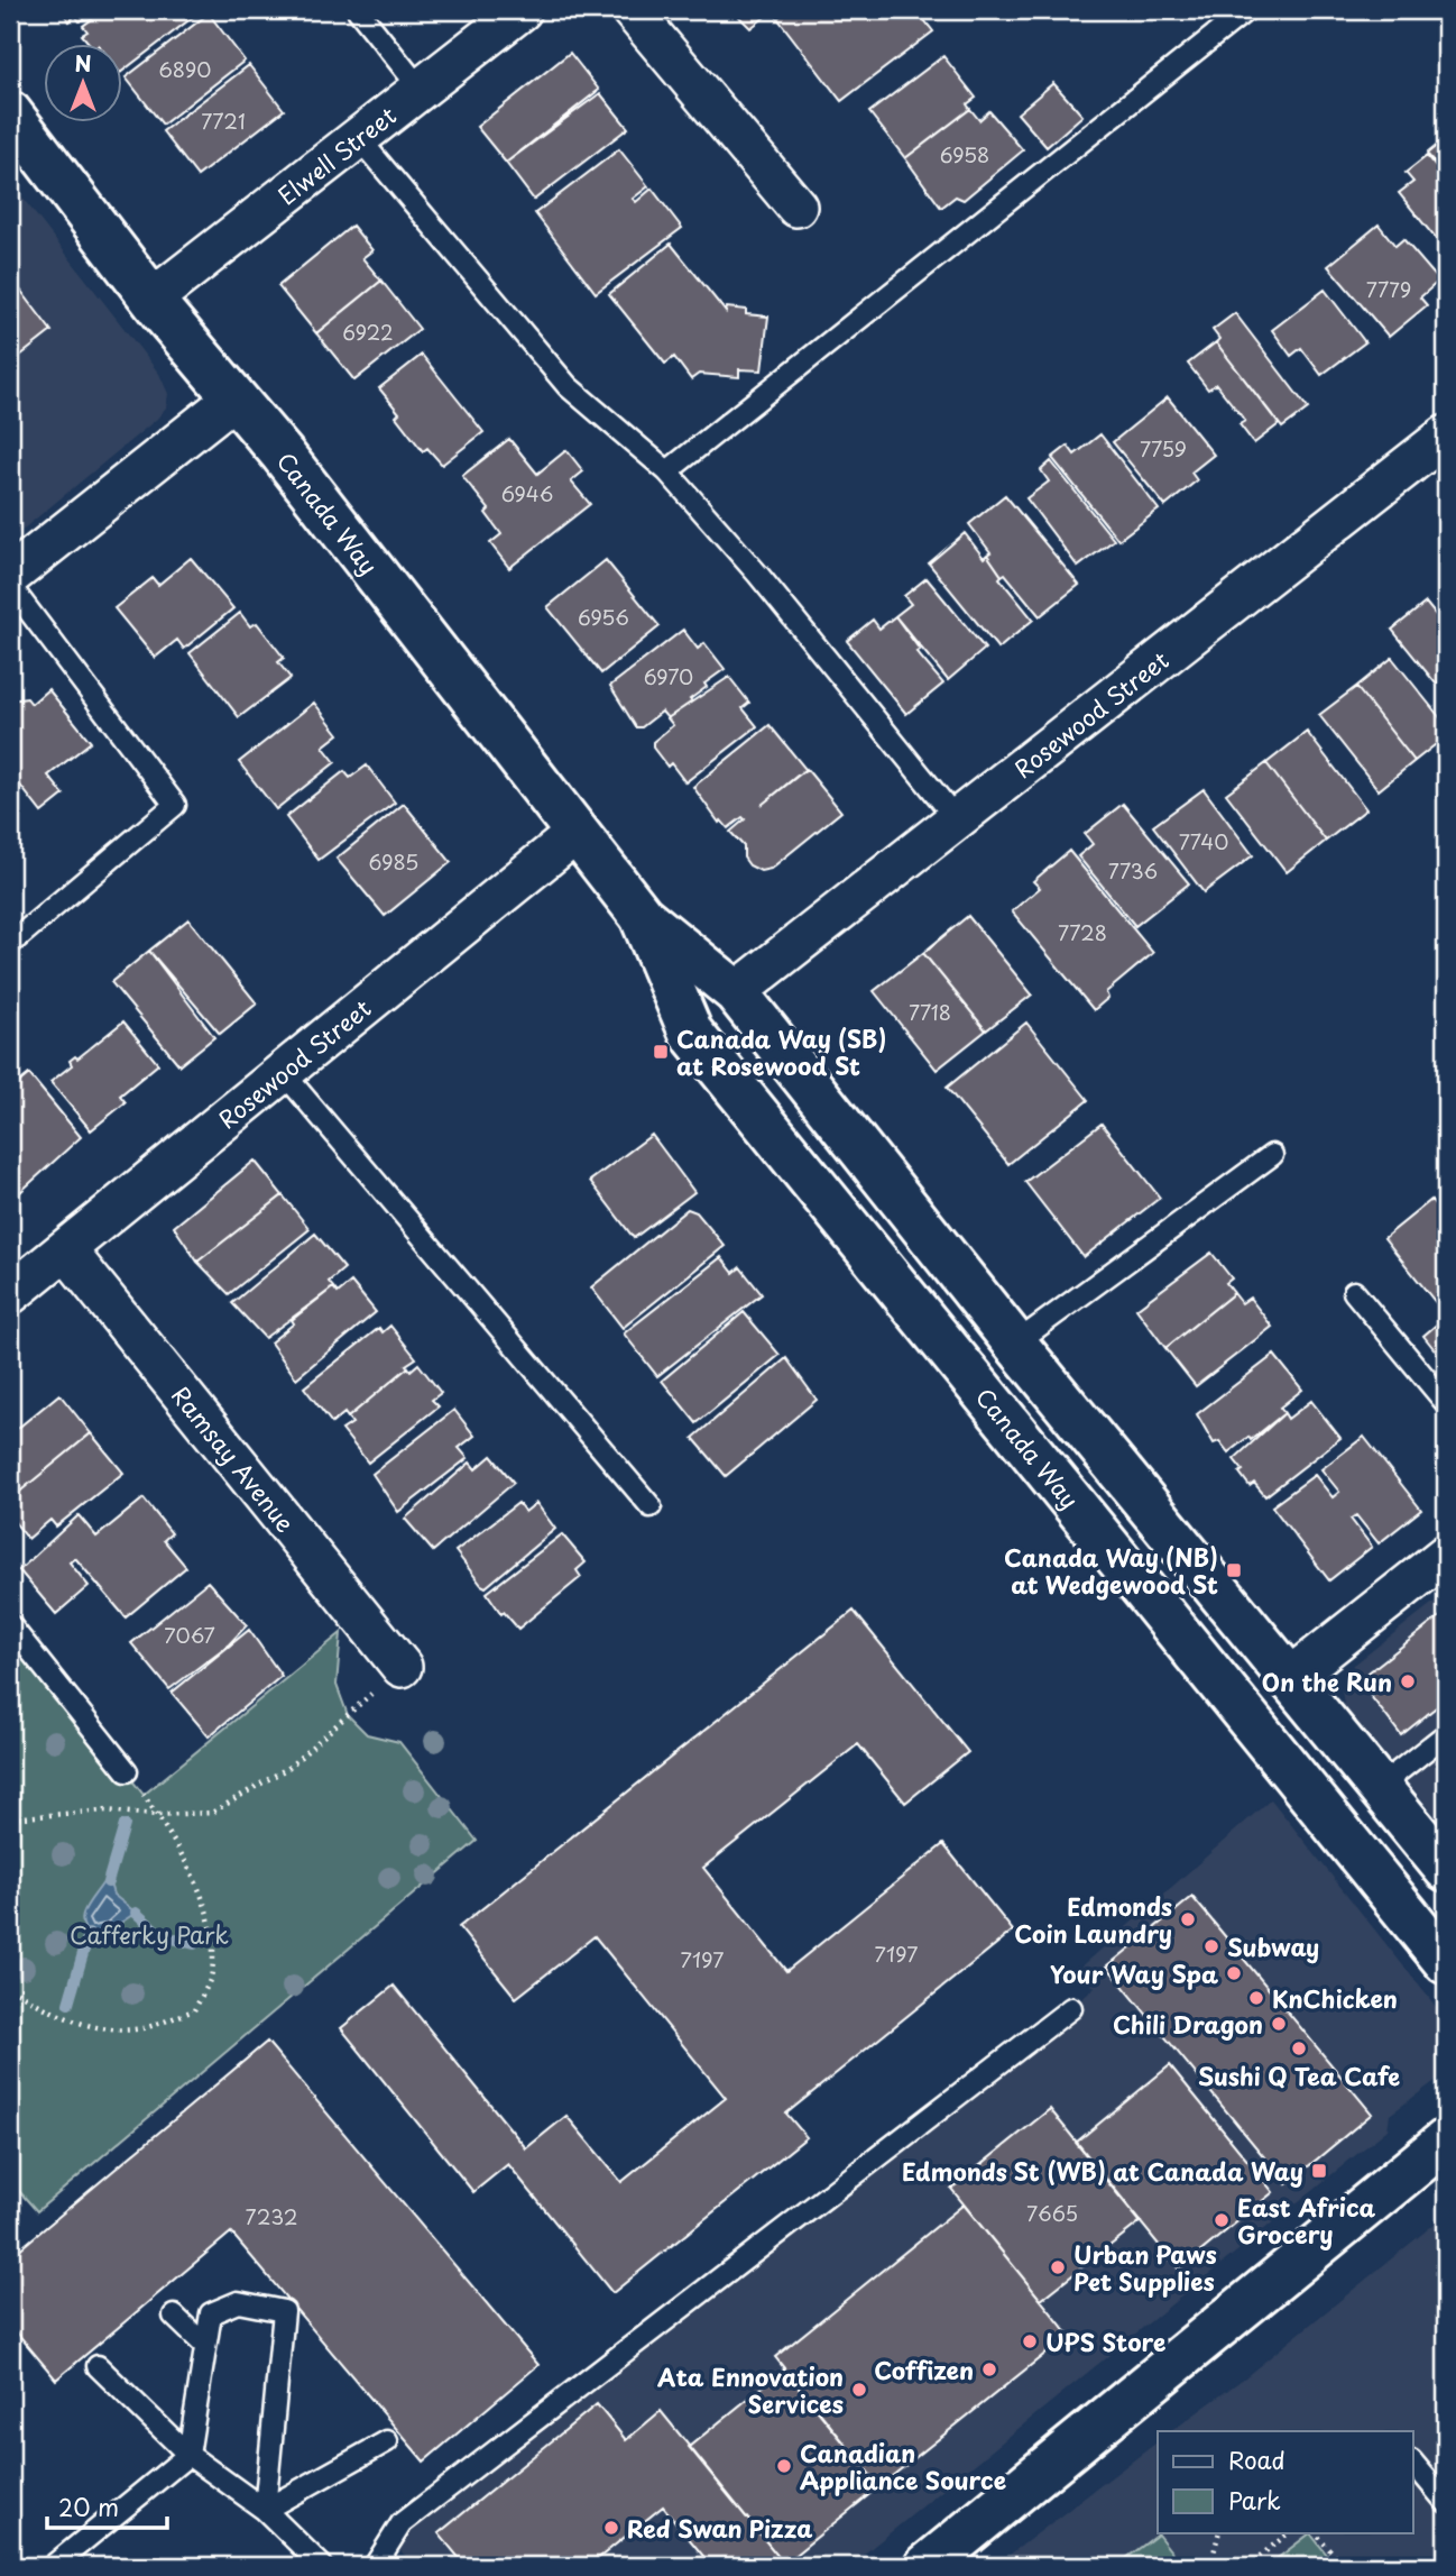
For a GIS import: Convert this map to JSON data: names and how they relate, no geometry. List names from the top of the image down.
{
  "streets": {
    "main road": ["Canada Way"],
    "street": ["Elwell Street", "Rosewood Street", "Ramsay Avenue"]
  },
  "crossings": [
    ["Elwell Street", "Canada Way"],
    ["Canada Way", "Rosewood Street"],
    ["Rosewood Street", "Ramsay Avenue"]
  ],
  "parks": ["Cafferky Park"],
  "places": {
    "transit": ["Canada Way (SB) at Rosewood St", "Canada Way (NB) at Wedgewood St", "Edmonds St (WB) at Canada Way"],
    "other": [
      "On the Run",
      "Edmonds Coin Laundry",
      "Subway",
      "Your Way Spa",
      "KnChicken",
      "Chili Dragon",
      "Sushi Q Tea Cafe",
      "East Africa Grocery",
      "Urban Paws Pet Supplies",
      "UPS Store",
      "Coffizen",
      "Ata Ennovation Services",
      "Canadian Appliance Source",
      "Red Swan Pizza"
    ]
  },
  "house_numbers": [
    "6890",
    "7721",
    "6958",
    "7779",
    "6922",
    "7759",
    "6946",
    "6956",
    "6970",
    "7740",
    "6985",
    "7736",
    "7728",
    "7718",
    "7067",
    "7197",
    "7197",
    "7665",
    "7232"
  ],
  "legend": ["Road", "Park"],
  "scale_bar": "20 m",
  "north": "top"
}
